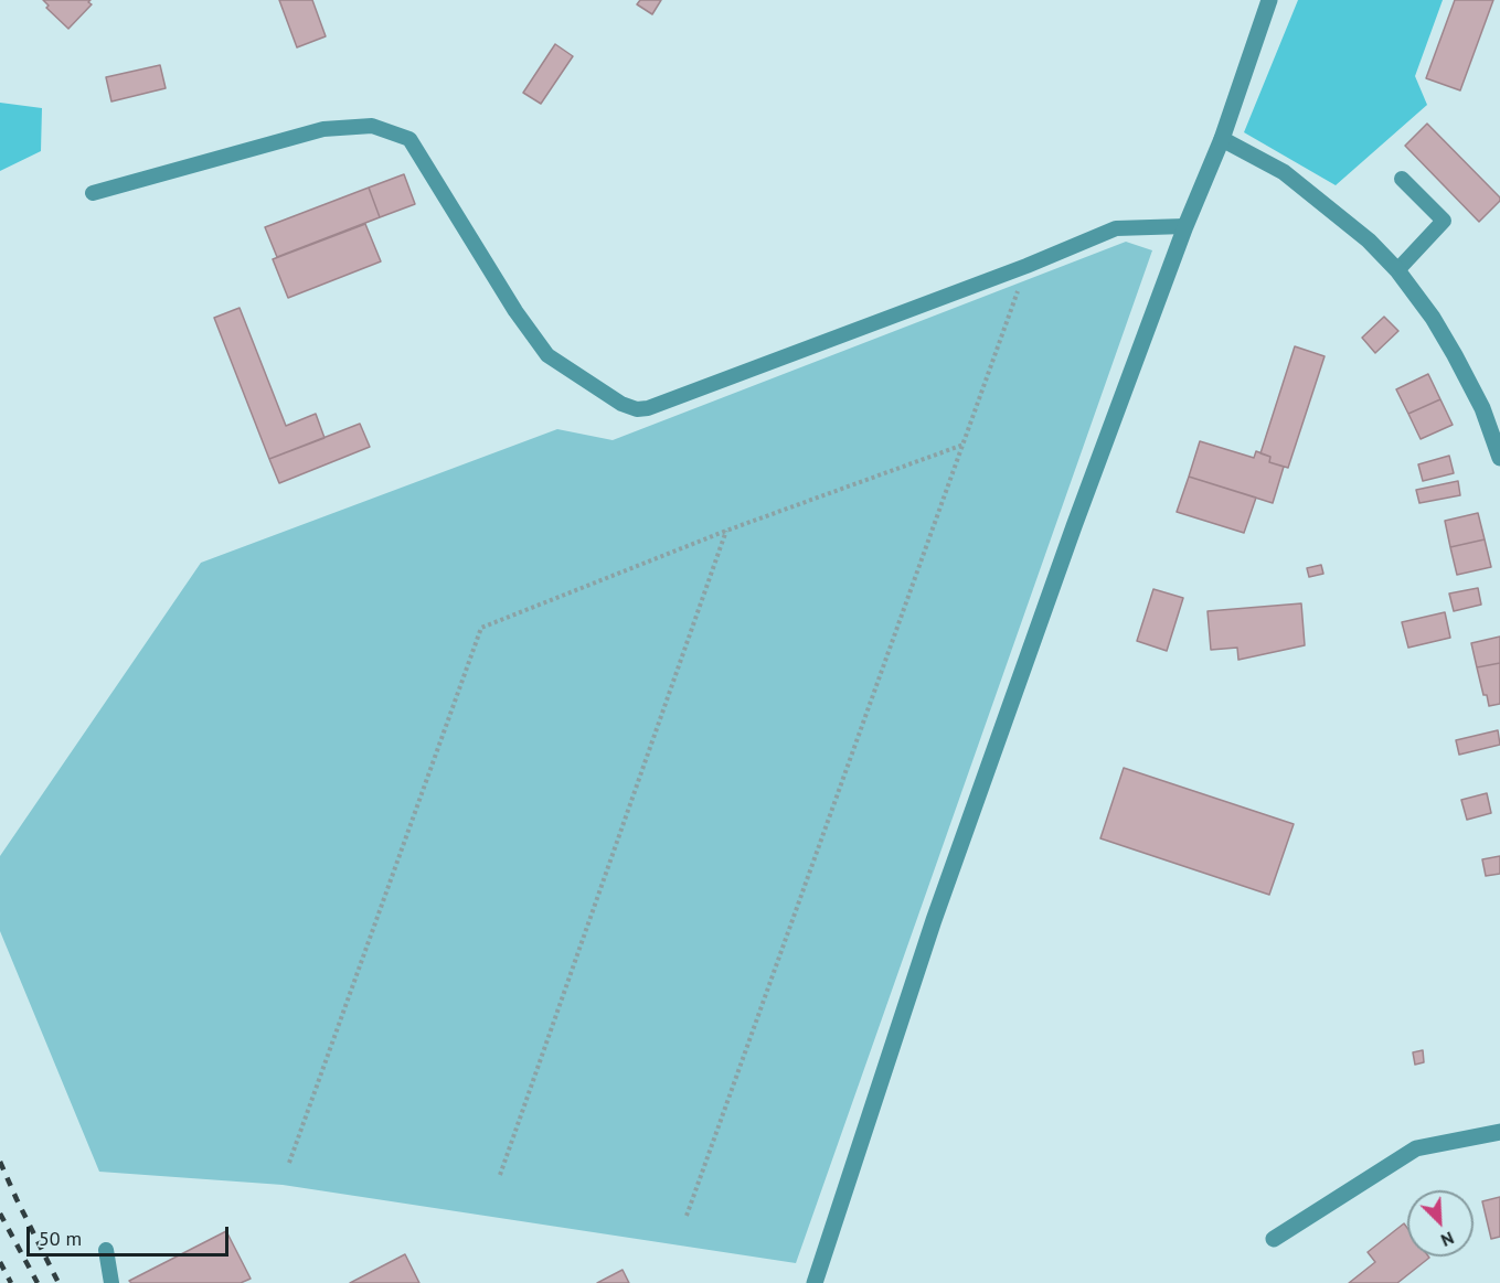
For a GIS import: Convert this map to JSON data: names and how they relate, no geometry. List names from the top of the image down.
{
  "scale_bar": "50 m",
  "north": "bottom right"
}
